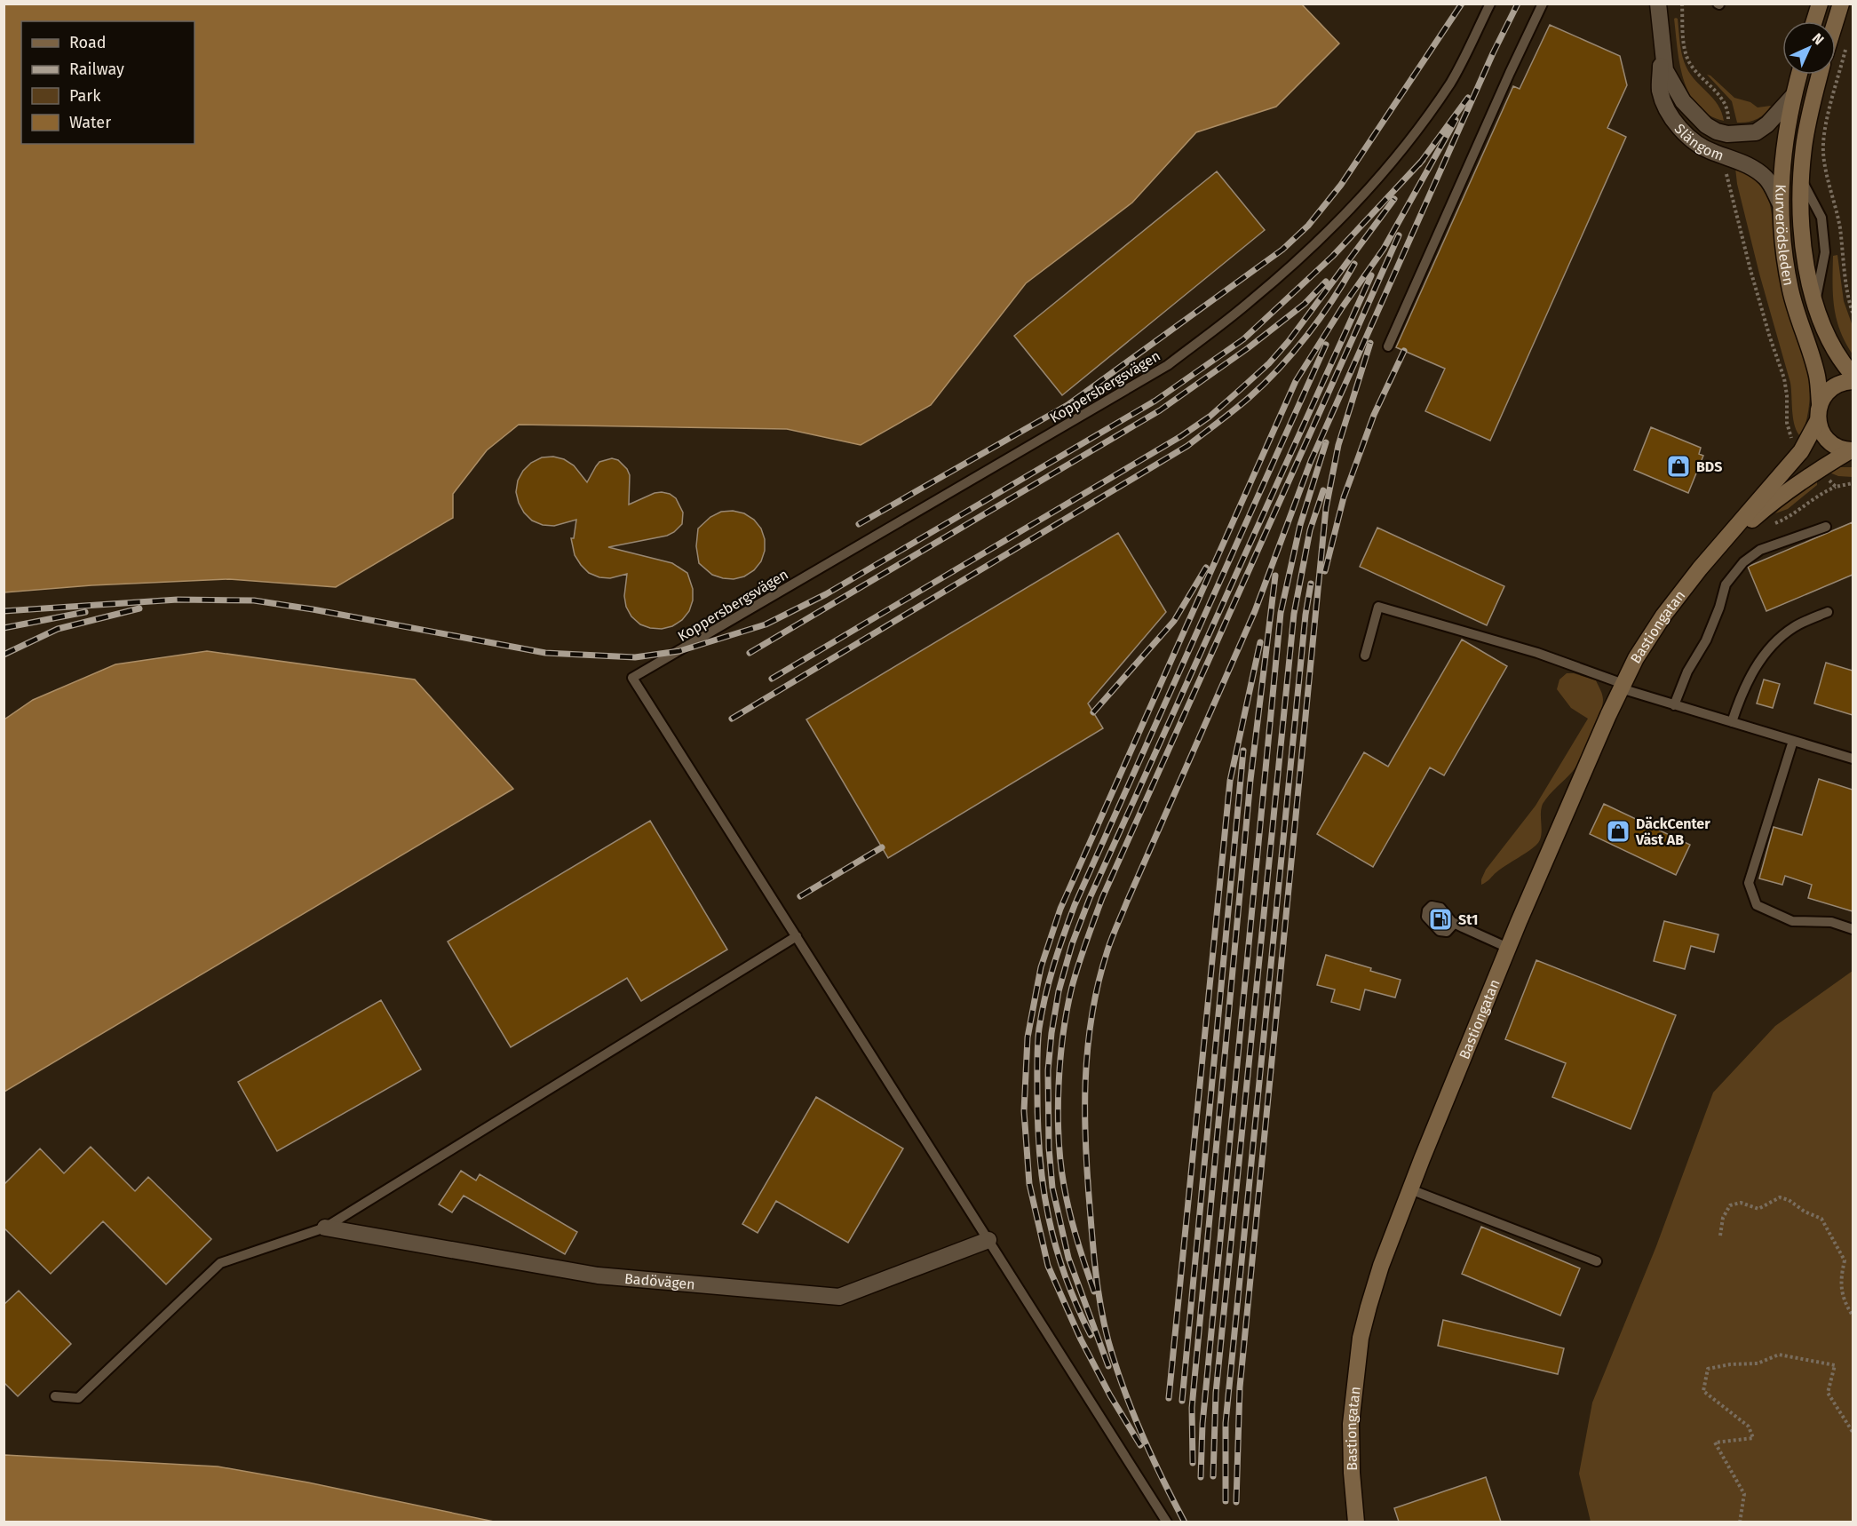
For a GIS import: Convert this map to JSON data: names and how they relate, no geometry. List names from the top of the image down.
{
  "streets": {
    "main road": ["Kurverödsleden", "Bastiongatan"],
    "street": ["Slängom", "Badövägen"],
    "lane": ["Koppersbergsvägen"]
  },
  "crossings": [
    ["Slängom", "Kurverödsleden"],
    ["Kurverödsleden", "Bastiongatan"]
  ],
  "places": {
    "shop": ["BDS", "DäckCenter Väst AB"],
    "fuel station": ["St1"]
  },
  "legend": [
    "Road",
    "Railway",
    "Park",
    "Water"
  ],
  "north": "top right"
}
